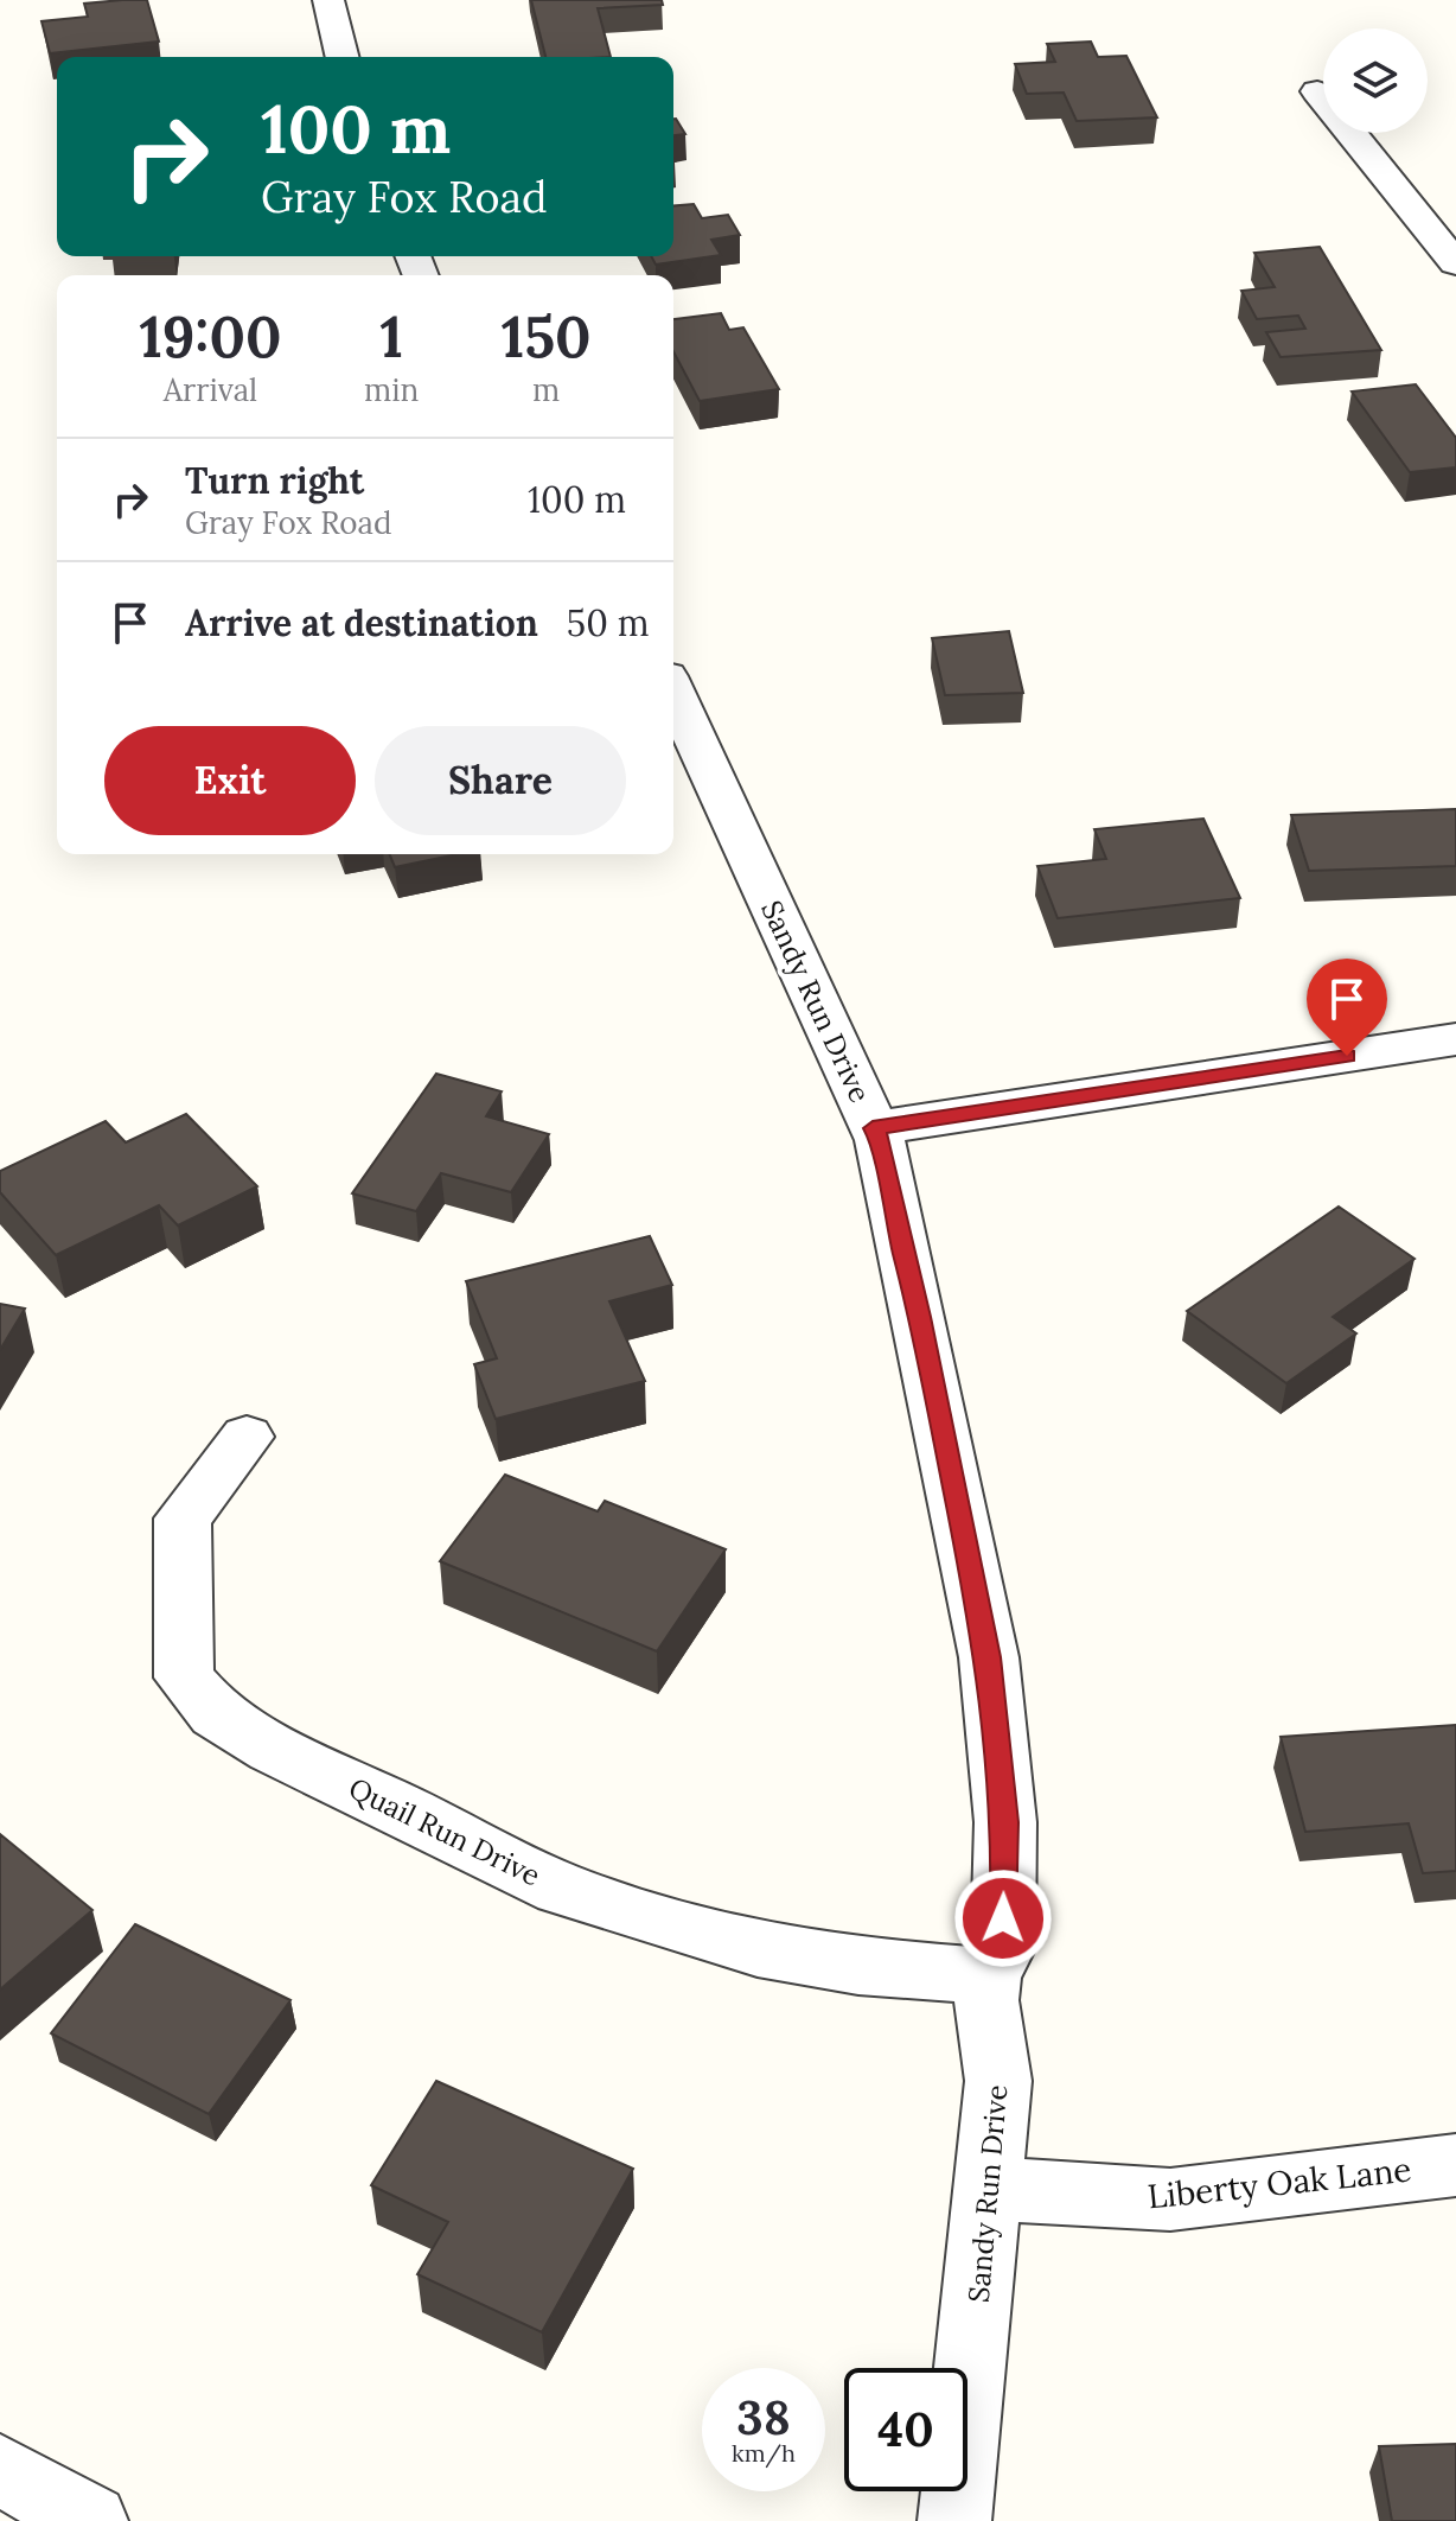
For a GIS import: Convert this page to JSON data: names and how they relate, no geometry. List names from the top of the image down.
{
  "streets": {
    "street": ["Sandy Run Drive", "Quail Run Drive", "Liberty Oak Lane"]
  },
  "crossings": [
    ["Sandy Run Drive", "Quail Run Drive"],
    ["Sandy Run Drive", "Liberty Oak Lane"]
  ],
  "page": {
    "turn": ["100 m", "Gray Fox Road"],
    "eta": [
      "19:00",
      "Arrival",
      "1",
      "min",
      "150",
      "m"
    ],
    "list": [
      {
        "name": "Turn right",
        "note": "Gray Fox Road",
        "value": "100 m"
      },
      {
        "name": "Arrive at destination",
        "value": "50 m"
      }
    ],
    "buttons": ["Exit", "Share"],
    "speed": "38 km/h",
    "limit": "40"
  }
}
